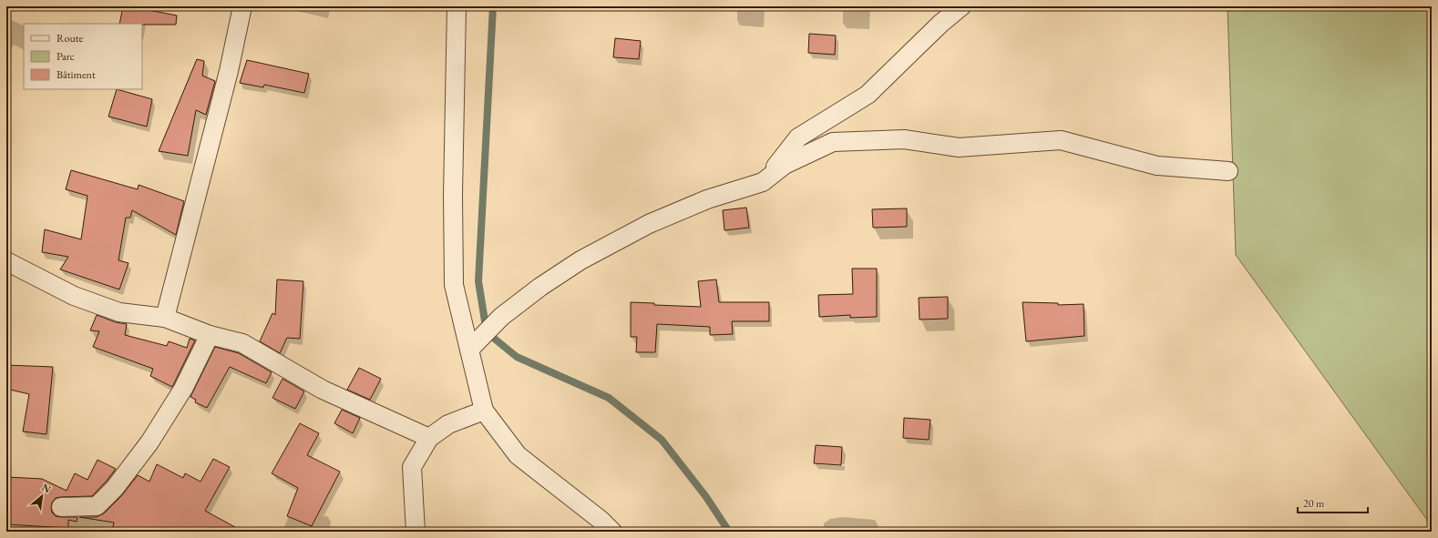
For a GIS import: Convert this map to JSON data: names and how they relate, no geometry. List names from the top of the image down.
{
  "legend": ["Route", "Parc", "Bâtiment"],
  "scale_bar": "20 m",
  "north": "top right"
}
